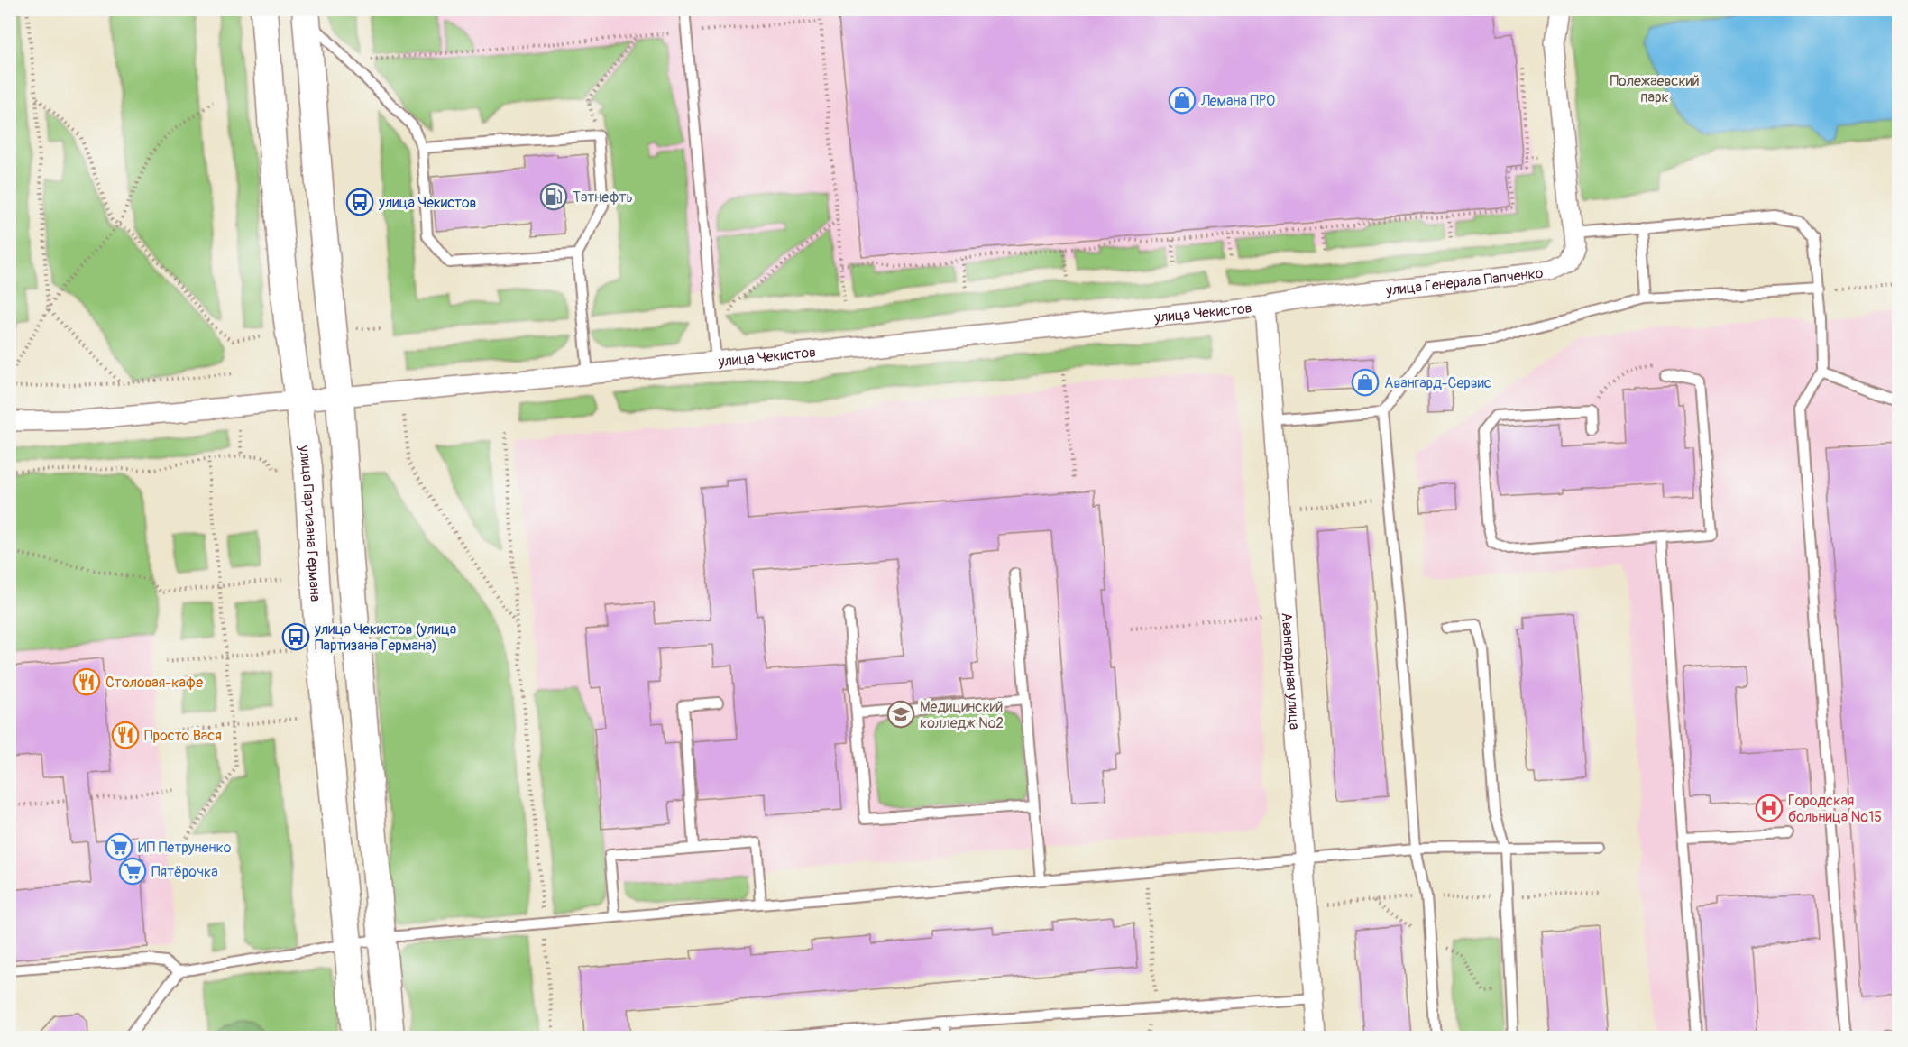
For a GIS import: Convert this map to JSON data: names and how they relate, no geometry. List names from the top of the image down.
{
  "streets": {
    "main road": ["улица Партизана Германа"],
    "street": ["улица Генерала Папченко", "улица Чекистов", "Авангардная улица"]
  },
  "crossings": [
    ["улица Генерала Папченко", "улица Чекистов"],
    ["улица Генерала Папченко", "Авангардная улица"],
    ["улица Чекистов", "улица Партизана Германа"],
    ["улица Чекистов", "Авангардная улица"]
  ],
  "parks": ["Полежаевский парк"],
  "places": {
    "shop": ["Лемана ПРО", "Авангард-Сервис"],
    "fuel station": ["Татнефть"],
    "bus stop": ["улица Чекистов", "улица Чекистов (улица Партизана Германа)"],
    "restaurant": ["Столовая-кафе", "Просто Вася"],
    "school or university": ["Медицинский колледж №2"],
    "hospital": ["Городская больница №15"],
    "supermarket": ["ИП Петруненко", "Пятёрочка"]
  }
}
